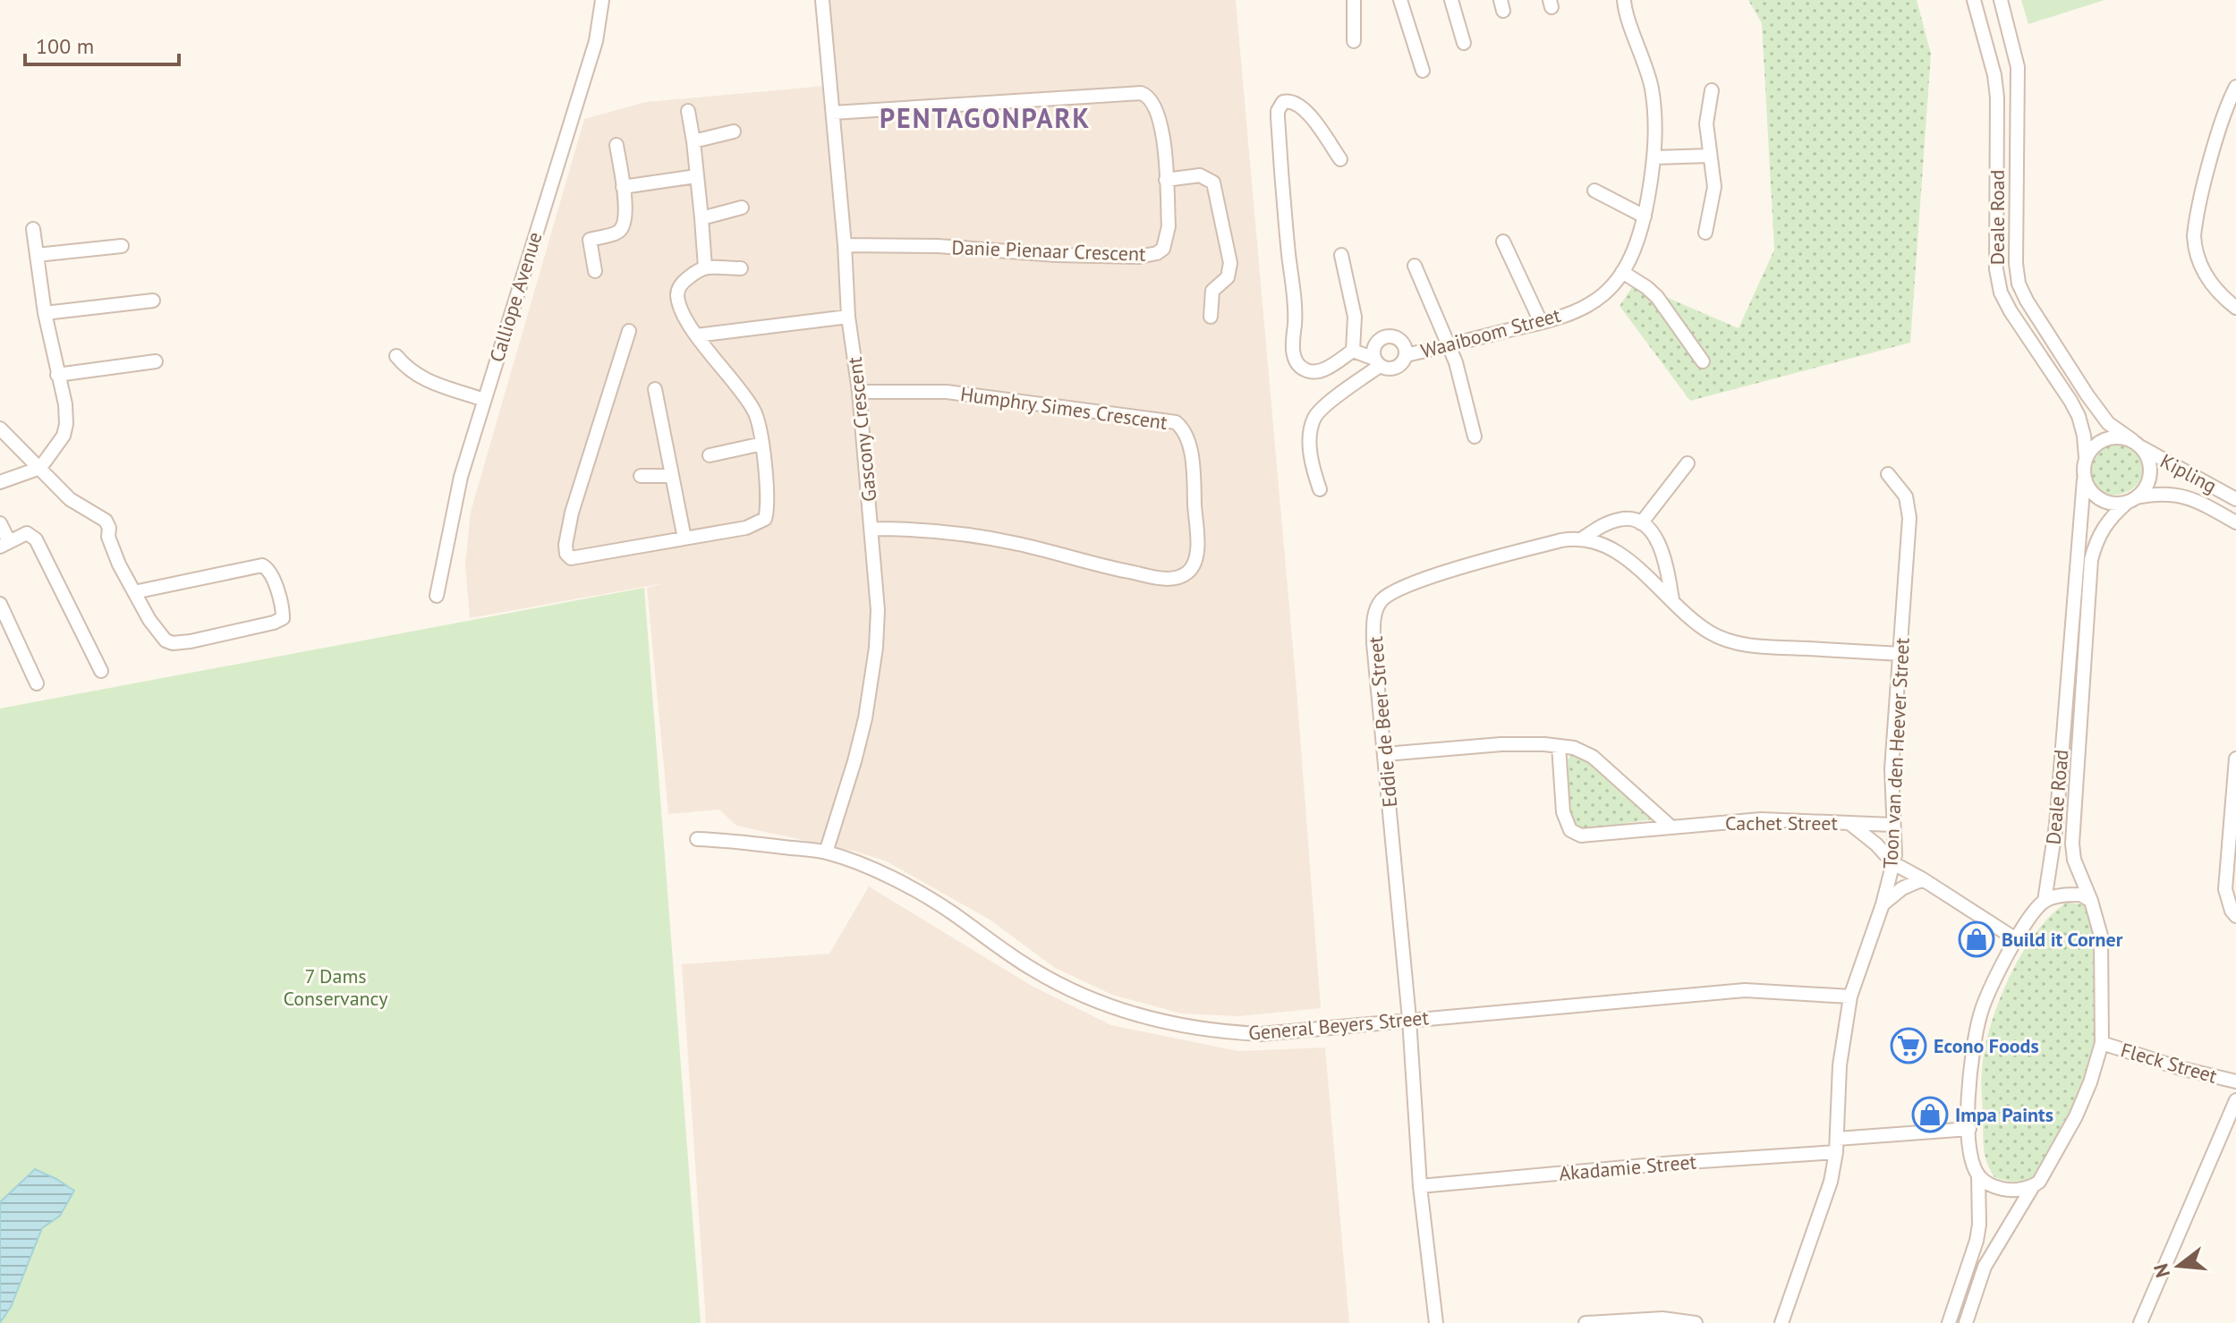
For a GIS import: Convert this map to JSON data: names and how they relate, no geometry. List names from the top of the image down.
{
  "streets": {
    "street": [
      "Deale Road",
      "Danie Pienaar Crescent",
      "Calliope Avenue",
      "Waaiboom Street",
      "Humphry Simes Crescent",
      "Gascony Crescent",
      "Kipling",
      "Eddie de Beer Street",
      "Toon van den Heever Street",
      "Cachet Street",
      "General Beyers Street",
      "Fleck Street",
      "Akadamie Street"
    ]
  },
  "crossings": [
    ["Deale Road", "Kipling"],
    ["Deale Road", "Fleck Street"],
    ["Deale Road", "Akadamie Street"],
    ["Danie Pienaar Crescent", "Gascony Crescent"],
    ["Humphry Simes Crescent", "Gascony Crescent"],
    ["Gascony Crescent", "General Beyers Street"],
    ["Eddie de Beer Street", "General Beyers Street"],
    ["Eddie de Beer Street", "Akadamie Street"],
    ["Toon van den Heever Street", "Cachet Street"],
    ["Toon van den Heever Street", "General Beyers Street"],
    ["Toon van den Heever Street", "Akadamie Street"]
  ],
  "districts": ["PENTAGONPARK"],
  "parks": ["7 Dams Conservancy"],
  "places": {
    "shop": ["Build it Corner", "Impa Paints"],
    "supermarket": ["Econo Foods"]
  },
  "scale_bar": "100 m",
  "north": "left"
}
